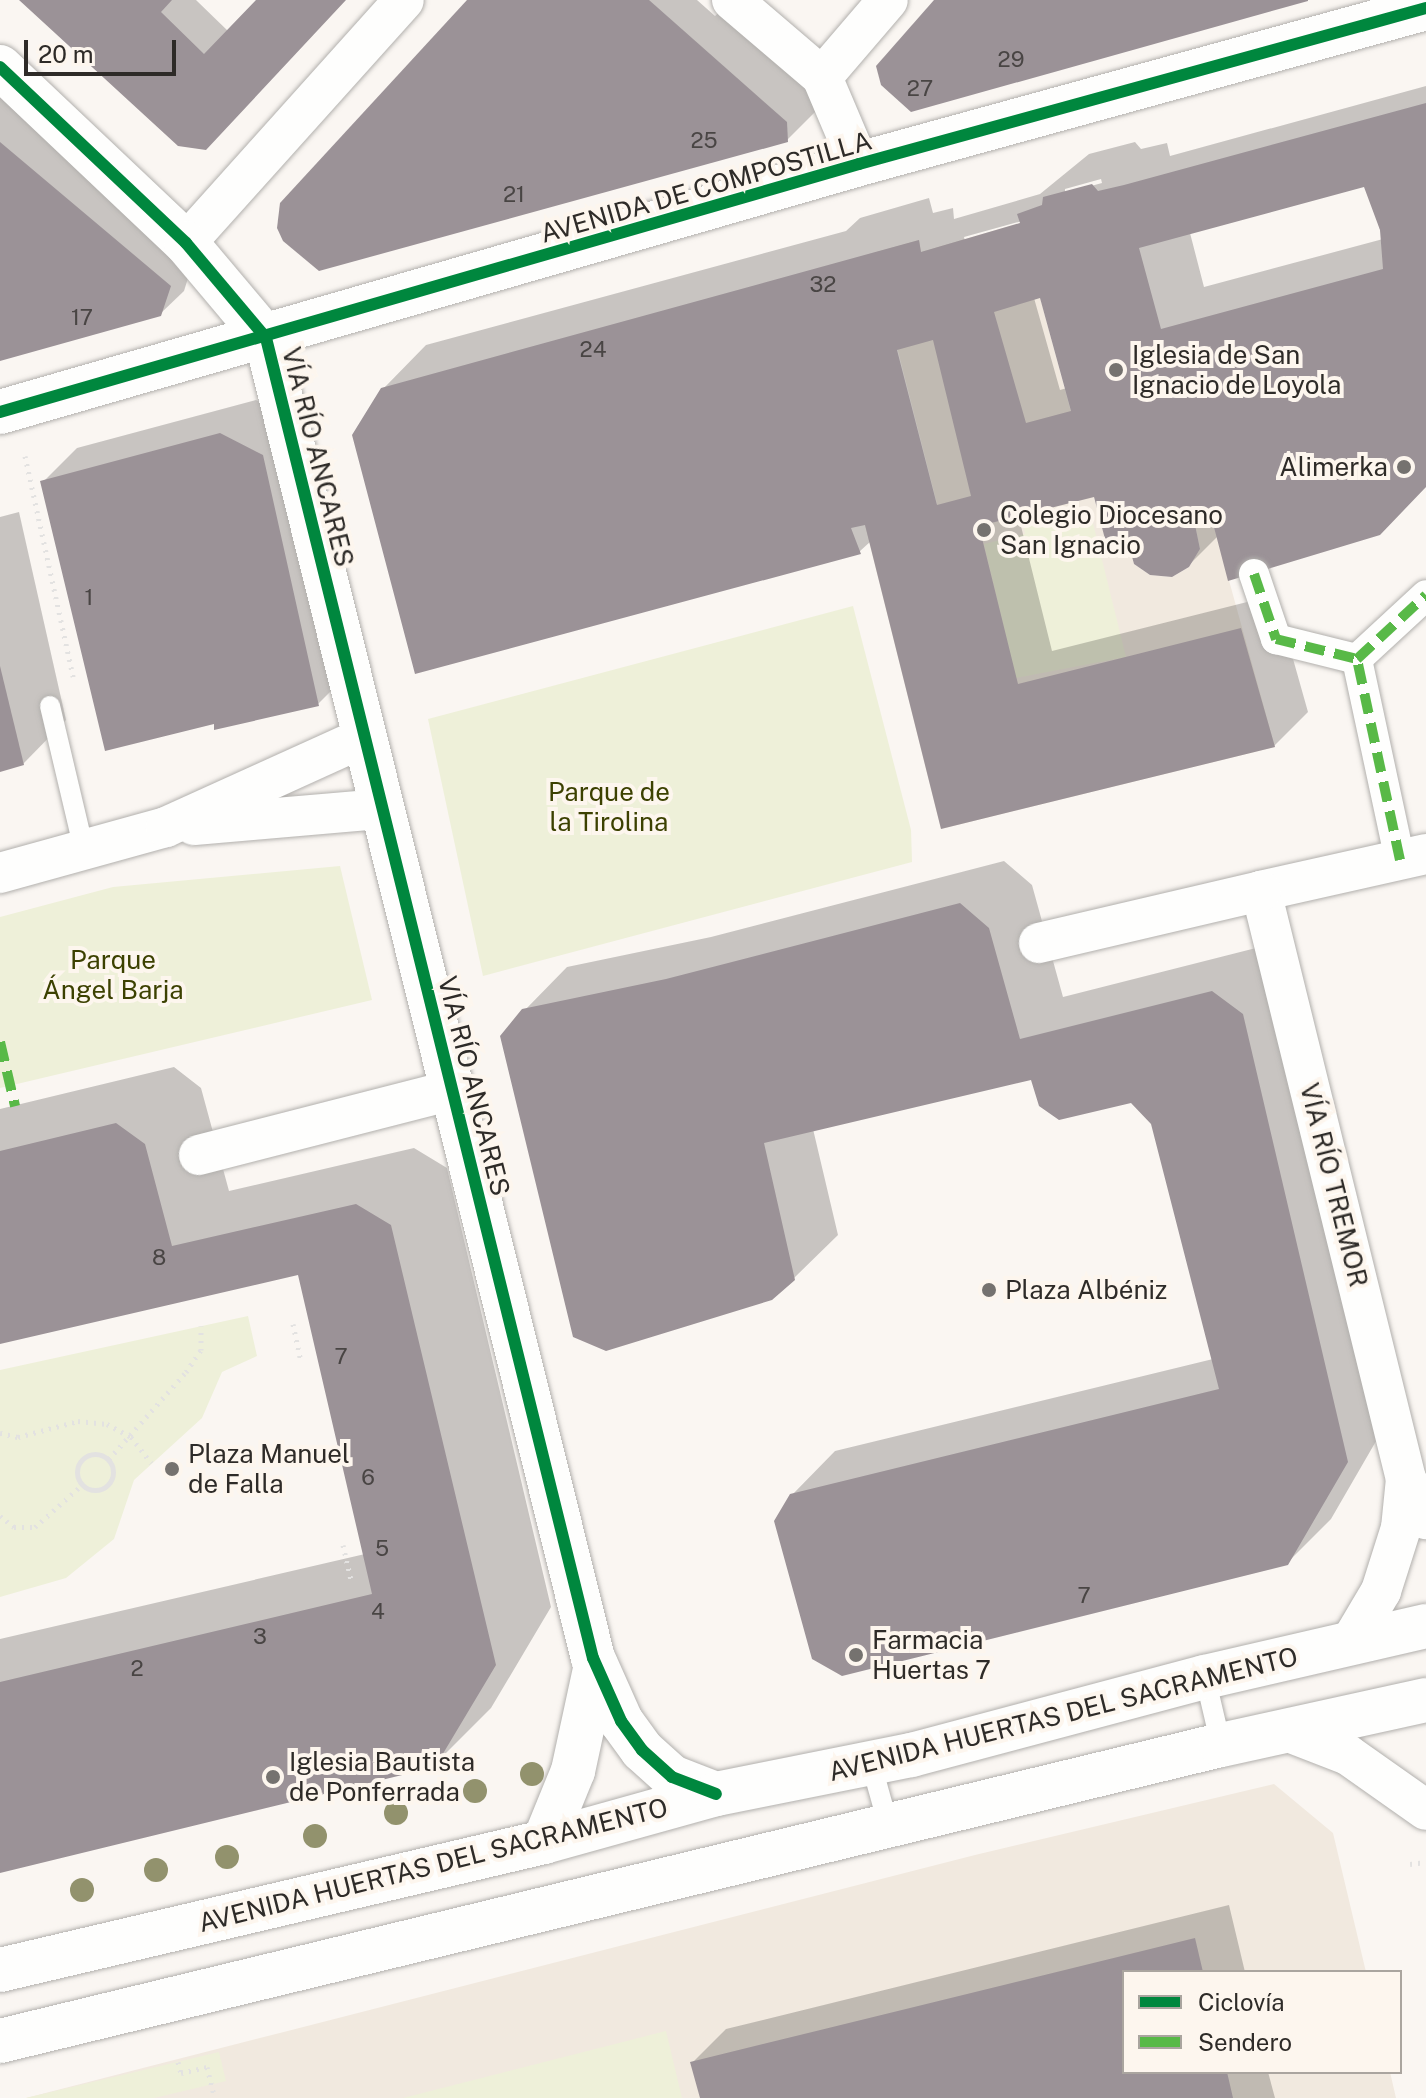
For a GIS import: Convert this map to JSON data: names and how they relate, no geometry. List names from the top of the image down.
{
  "streets": {
    "street": [
      "AVENIDA DE COMPOSTILLA",
      "VÍA RÍO ANCARES",
      "VÍA RÍO TREMOR",
      "AVENIDA HUERTAS DEL SACRAMENTO"
    ]
  },
  "crossings": [
    ["AVENIDA DE COMPOSTILLA", "VÍA RÍO ANCARES"],
    ["VÍA RÍO ANCARES", "AVENIDA HUERTAS DEL SACRAMENTO"],
    ["VÍA RÍO TREMOR", "AVENIDA HUERTAS DEL SACRAMENTO"]
  ],
  "parks": ["Parque de la Tirolina", "Parque Ángel Barja"],
  "places": [
    "Iglesia de San Ignacio de Loyola",
    "Alimerka",
    "Colegio Diocesano San Ignacio",
    "Plaza Albéniz",
    "Plaza Manuel de Falla",
    "Farmacia Huertas 7",
    "Iglesia Bautista de Ponferrada"
  ],
  "house_numbers": [
    "29",
    "27",
    "25",
    "21",
    "32",
    "17",
    "24",
    "1",
    "8",
    "7",
    "6",
    "5",
    "7",
    "4",
    "3",
    "2"
  ],
  "legend": ["Ciclovía", "Sendero"],
  "scale_bar": "20 m"
}
